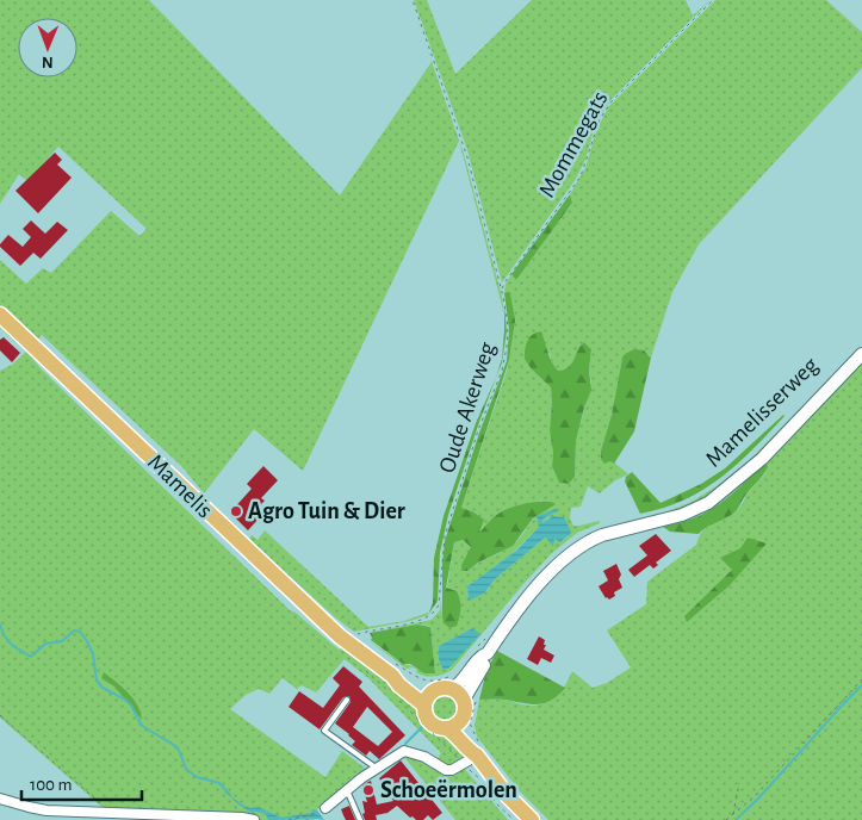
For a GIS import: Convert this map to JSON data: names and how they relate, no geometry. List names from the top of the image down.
{
  "streets": {
    "main road": ["Mamelis"],
    "street": ["Mamelisserweg"],
    "path": ["Mommegats", "Oude Akerweg"]
  },
  "crossings": [
    ["Mommegats", "Oude Akerweg"],
    ["Mamelisserweg", "Mamelis"]
  ],
  "places": ["Agro Tuin & Dier", "Schoeërmolen"],
  "scale_bar": "100 m",
  "north": "bottom"
}
